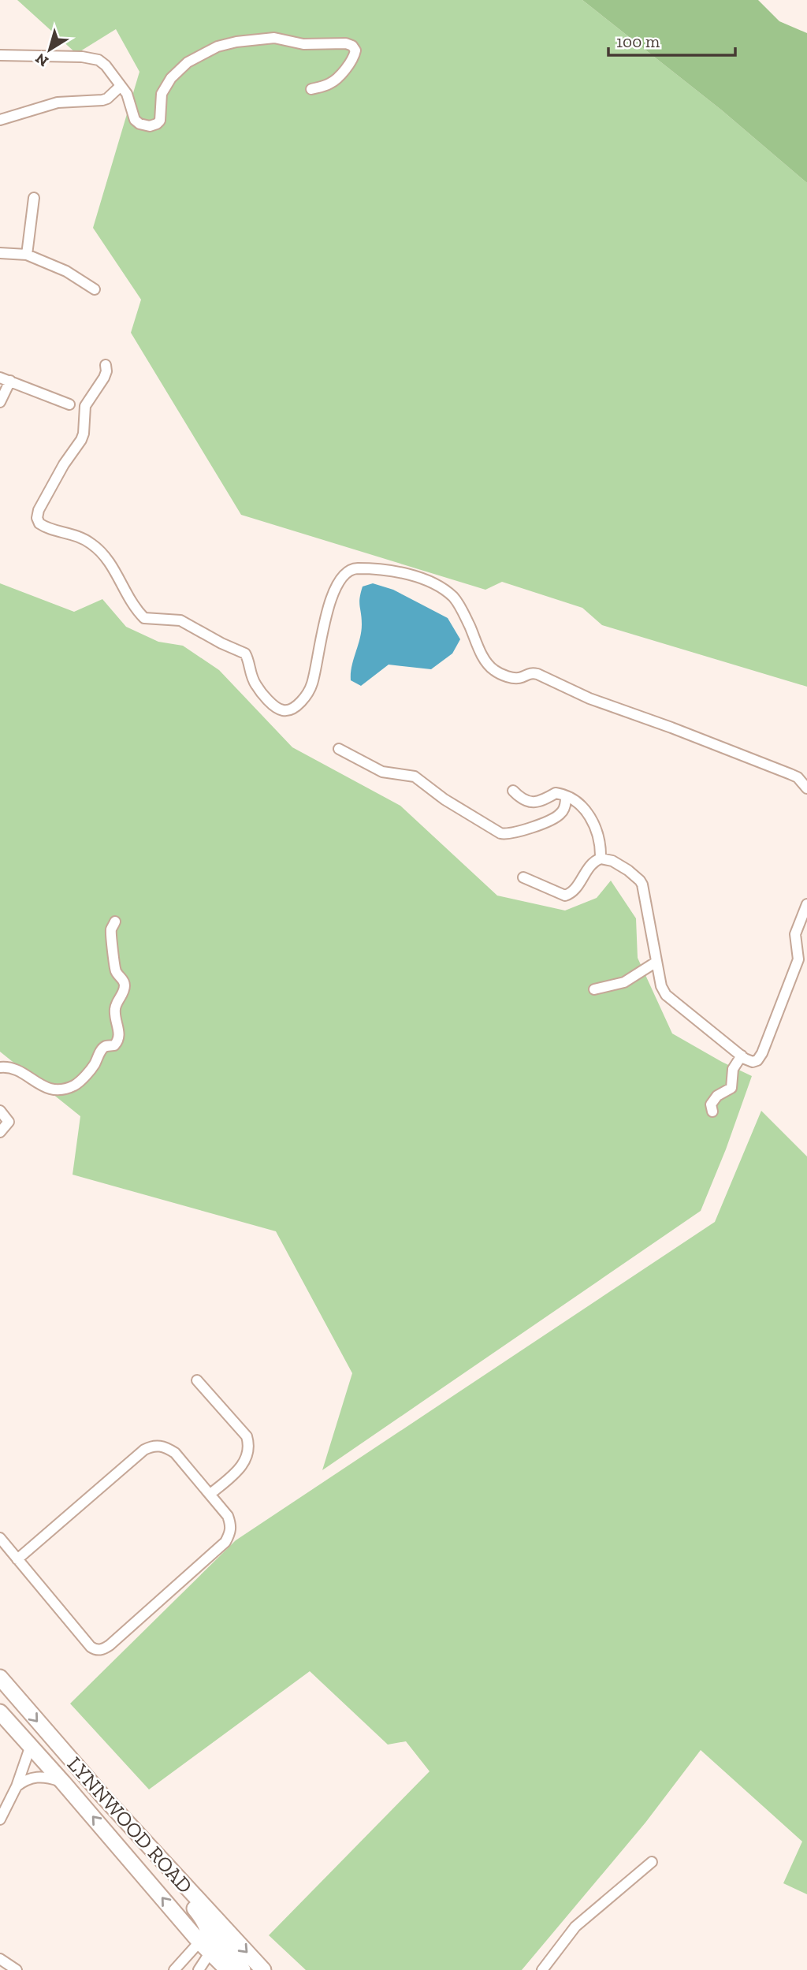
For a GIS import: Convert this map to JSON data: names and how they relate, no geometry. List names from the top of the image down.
{
  "streets": {
    "main road": ["LYNNWOOD ROAD"]
  },
  "scale_bar": "100 m",
  "north": "bottom left"
}
